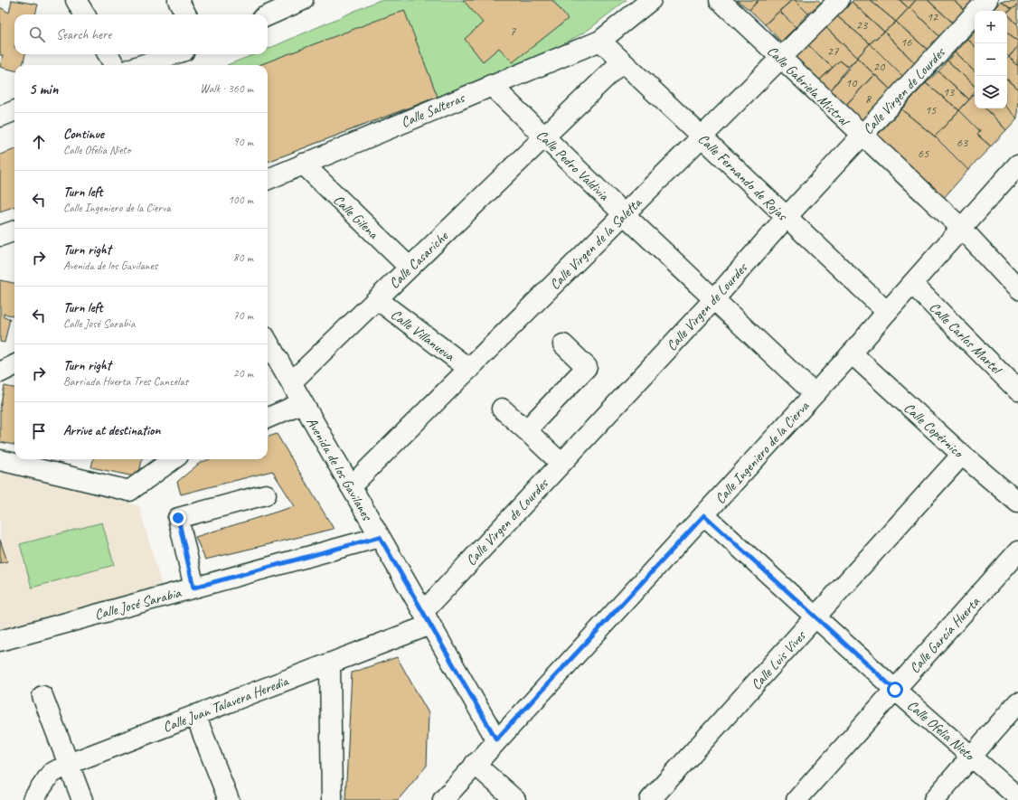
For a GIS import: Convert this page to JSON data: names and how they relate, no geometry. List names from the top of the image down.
{
  "streets": {
    "street": [
      "Calle Gabriela Mistral",
      "Calle Virgen de Lourdes",
      "Calle Salteras",
      "Calle Pedro Valdivia",
      "Calle Fernando de Rojas",
      "Calle Gilena",
      "Calle Virgen de la Saletta",
      "Calle Casariche",
      "Calle Villanueva",
      "Calle Carlos Martel",
      "Calle Copérnico",
      "Calle Ingeniero de la Cierva",
      "Avenida de los Gavilanes",
      "Calle José Sarabia",
      "Calle García Huerta",
      "Calle Luis Vives",
      "Calle Juan Talavera Heredia",
      "Calle Ofelia Nieto"
    ]
  },
  "crossings": [
    ["Calle Gabriela Mistral", "Calle Virgen de Lourdes"],
    ["Calle Gabriela Mistral", "Calle Virgen de la Saletta"],
    ["Calle Gabriela Mistral", "Calle Ingeniero de la Cierva"],
    ["Calle Virgen de Lourdes", "Calle Pedro Valdivia"],
    ["Calle Virgen de Lourdes", "Calle Fernando de Rojas"],
    ["Calle Virgen de Lourdes", "Avenida de los Gavilanes"],
    ["Calle Virgen de Lourdes", "Calle Juan Talavera Heredia"],
    ["Calle Salteras", "Calle Pedro Valdivia"],
    ["Calle Salteras", "Calle Fernando de Rojas"],
    ["Calle Salteras", "Calle Gilena"],
    ["Calle Pedro Valdivia", "Calle Virgen de la Saletta"],
    ["Calle Pedro Valdivia", "Calle Casariche"],
    ["Calle Pedro Valdivia", "Calle Ingeniero de la Cierva"],
    ["Calle Fernando de Rojas", "Calle Virgen de la Saletta"],
    ["Calle Fernando de Rojas", "Calle Casariche"],
    ["Calle Fernando de Rojas", "Calle Ingeniero de la Cierva"],
    ["Calle Gilena", "Calle Casariche"],
    ["Calle Virgen de la Saletta", "Calle Villanueva"],
    ["Calle Virgen de la Saletta", "Avenida de los Gavilanes"],
    ["Calle Casariche", "Calle Villanueva"],
    ["Calle Casariche", "Avenida de los Gavilanes"],
    ["Calle Carlos Martel", "Calle Ingeniero de la Cierva"],
    ["Calle Copérnico", "Calle Ingeniero de la Cierva"],
    ["Calle Copérnico", "Calle Luis Vives"],
    ["Calle Ingeniero de la Cierva", "Avenida de los Gavilanes"],
    ["Calle Ingeniero de la Cierva", "Calle Ofelia Nieto"],
    ["Avenida de los Gavilanes", "Calle José Sarabia"],
    ["Avenida de los Gavilanes", "Calle Juan Talavera Heredia"],
    ["Calle García Huerta", "Calle Ofelia Nieto"],
    ["Calle Luis Vives", "Calle Ofelia Nieto"]
  ],
  "house_numbers": [
    "12",
    "23",
    "7",
    "16",
    "27",
    "20",
    "10",
    "13",
    "8",
    "15",
    "63",
    "65"
  ],
  "page": {
    "map_buttons": ["+", "−"],
    "search": "Search here",
    "heading": ["5 min", "Walk · 360 m"],
    "list": [
      ["Continue", "Calle Ofelia Nieto", "90 m"],
      ["Turn left", "Calle Ingeniero de la Cierva", "100 m"],
      ["Turn right", "Avenida de los Gavilanes", "80 m"],
      ["Turn left", "Calle José Sarabia", "70 m"],
      ["Turn right", "Barriada Huerta Tres Cancelas", "20 m"],
      "Arrive at destination"
    ]
  }
}
